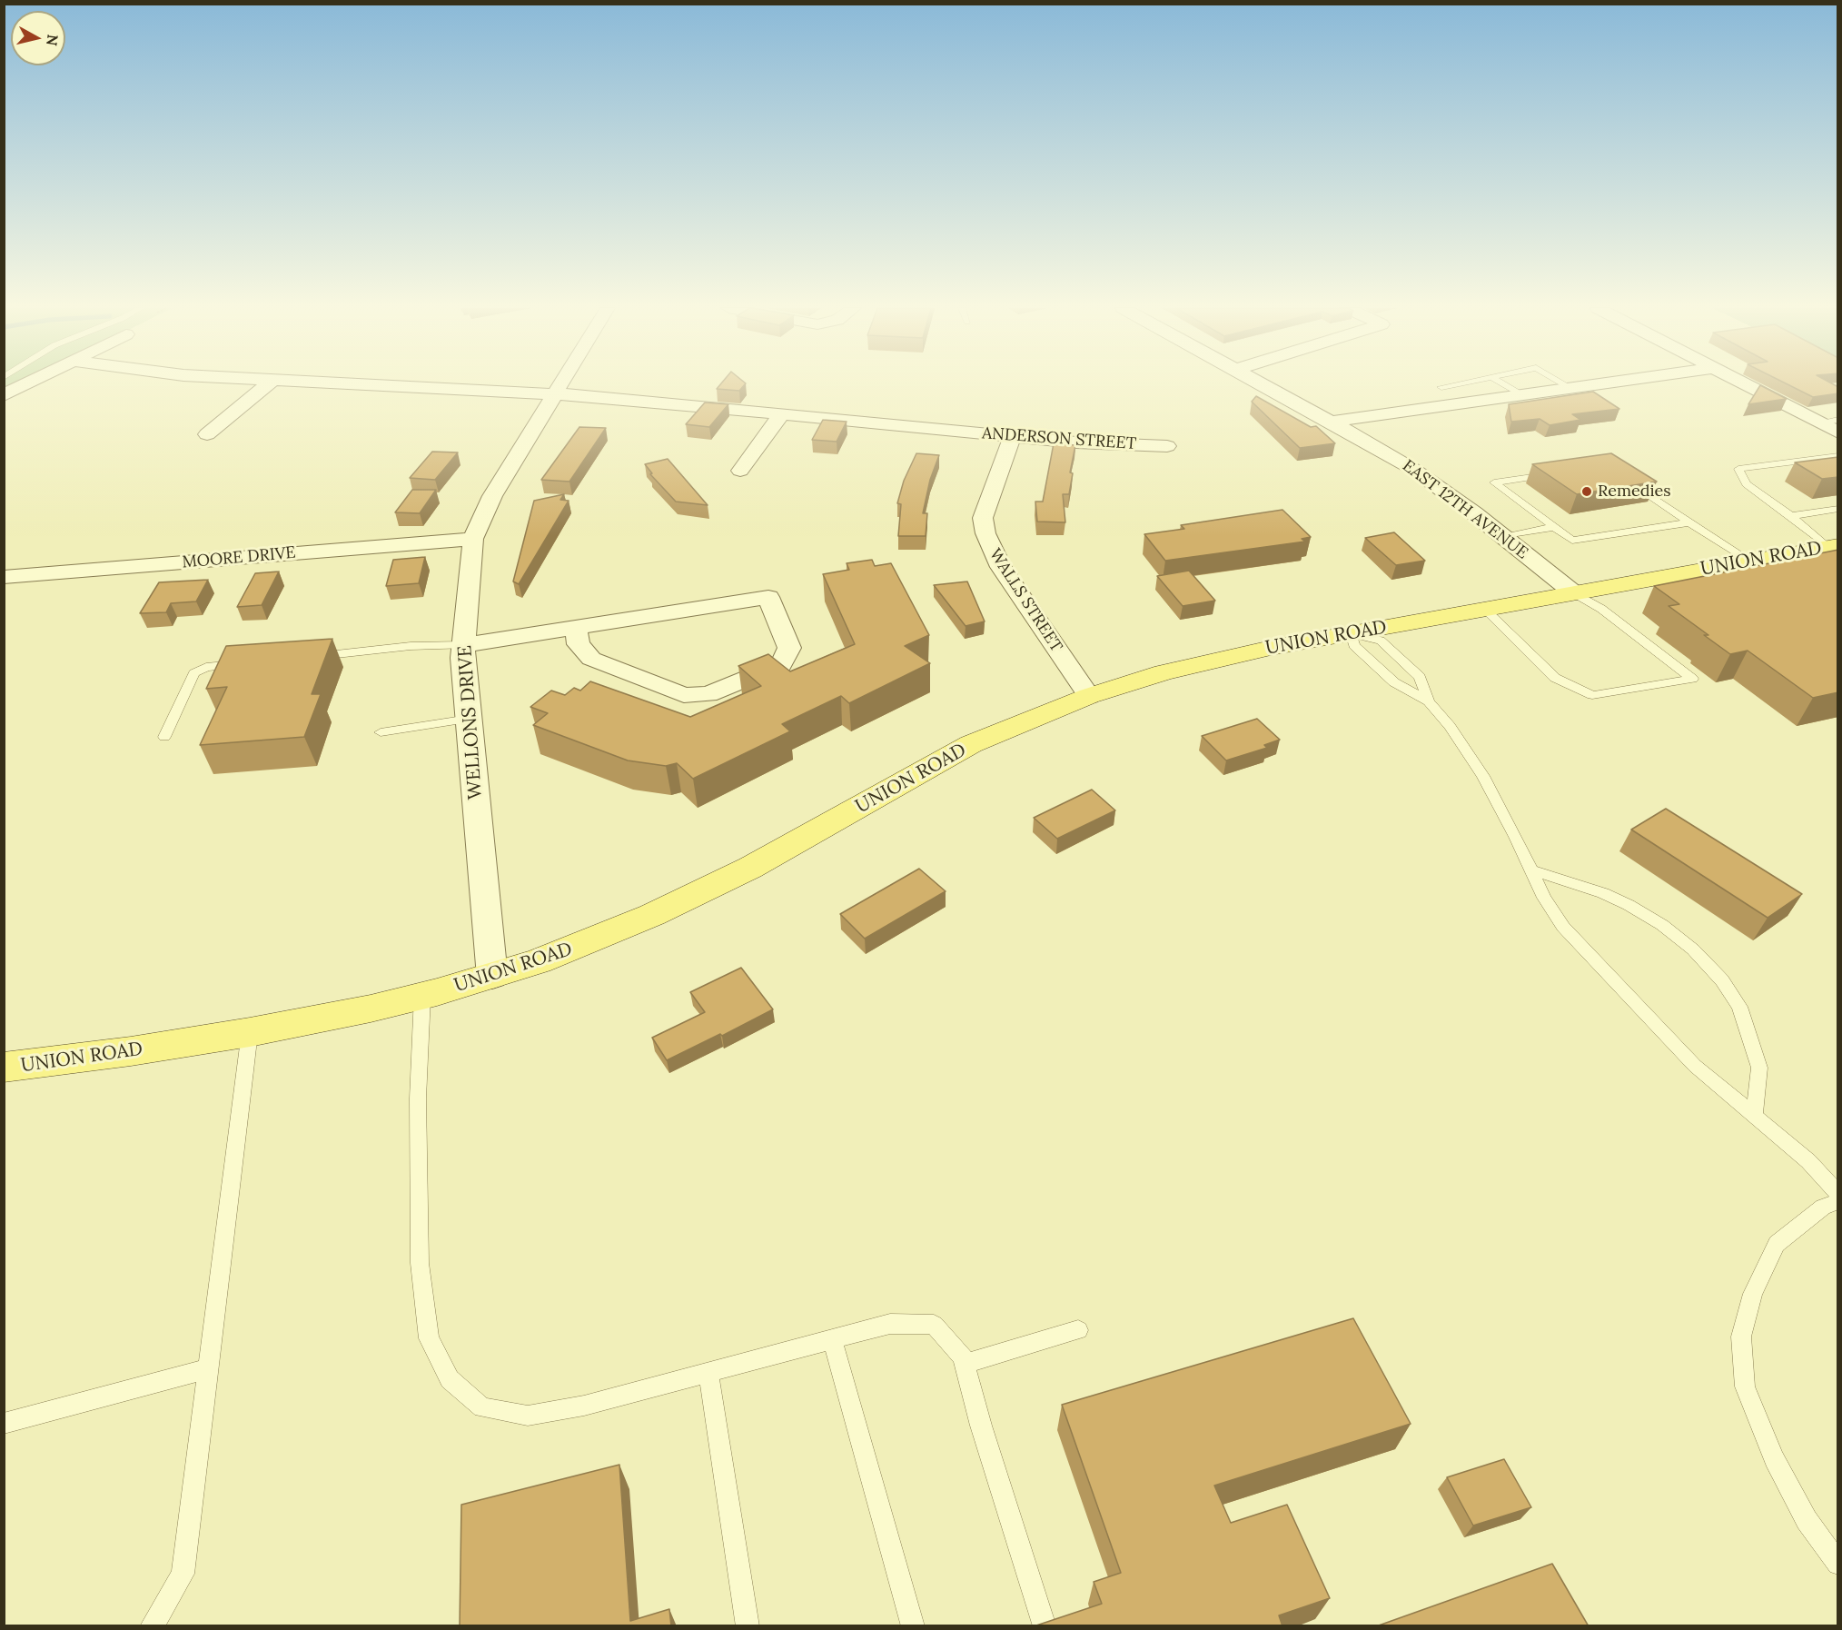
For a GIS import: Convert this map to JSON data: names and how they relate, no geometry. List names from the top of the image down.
{
  "streets": {
    "main road": ["UNION ROAD"],
    "street": [
      "ANDERSON STREET",
      "EAST 12TH AVENUE",
      "MOORE DRIVE",
      "WALLS STREET",
      "WELLONS DRIVE"
    ]
  },
  "crossings": [
    ["ANDERSON STREET", "WALLS STREET"],
    ["ANDERSON STREET", "WELLONS DRIVE"],
    ["EAST 12TH AVENUE", "UNION ROAD"],
    ["MOORE DRIVE", "WELLONS DRIVE"],
    ["UNION ROAD", "WALLS STREET"],
    ["UNION ROAD", "WELLONS DRIVE"]
  ],
  "places": ["Remedies"],
  "north": "right"
}
